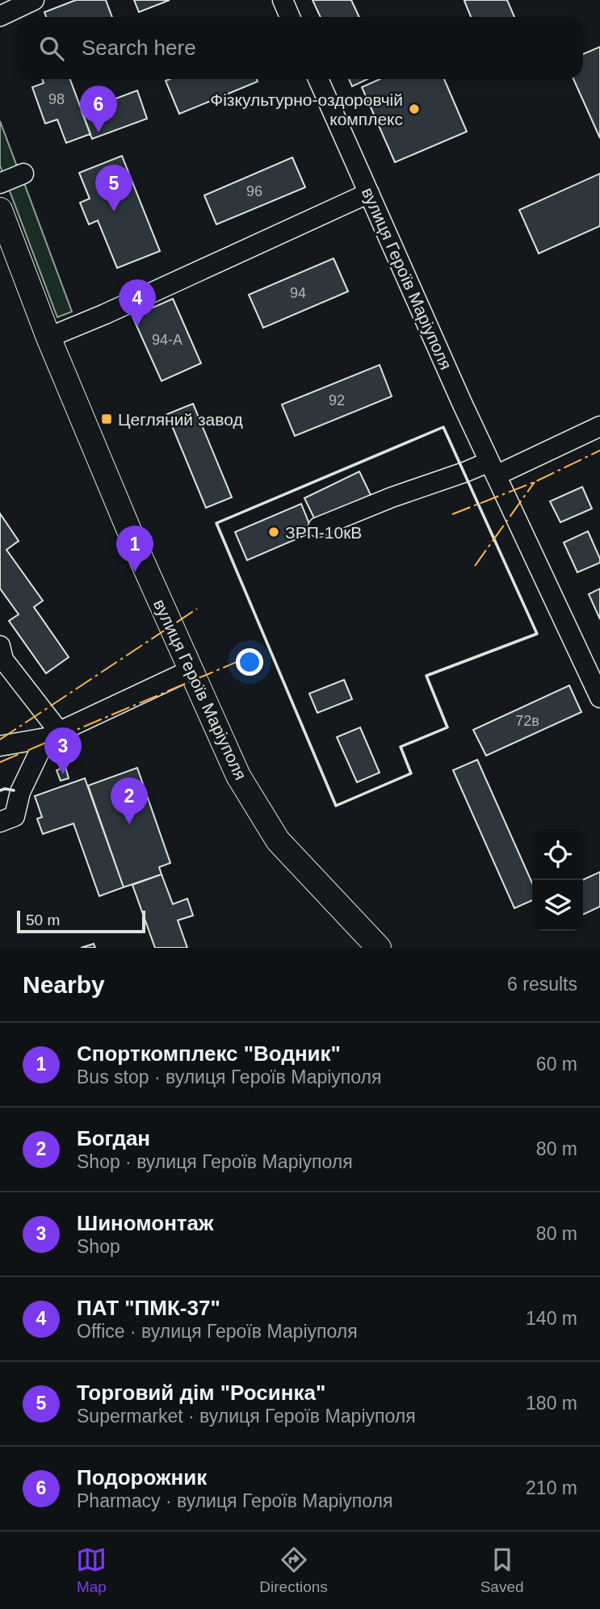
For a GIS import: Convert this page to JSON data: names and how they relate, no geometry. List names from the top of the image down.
{
  "streets": {
    "main road": ["вулиця Героїв Маріуполя"]
  },
  "places": {
    "other": ["Фізкультурно-оздоровчій комплекс", "ЗРП-10кВ"],
    "transit": ["Цегляний завод"]
  },
  "house_numbers": [
    "98",
    "96",
    "94",
    "94-А",
    "92",
    "72в"
  ],
  "scale_bar": "50 m",
  "page": {
    "search": "Search here",
    "pins": [
      "6",
      "5",
      "4",
      "1",
      "3",
      "2"
    ],
    "scale": "50 m",
    "heading": ["Nearby", "6 results"],
    "list": [
      {
        "mark": "1",
        "name": "Спорткомплекс \"Водник\"",
        "note": "Bus stop · вулиця Героїв Маріуполя",
        "value": "60 m"
      },
      {
        "mark": "2",
        "name": "Богдан",
        "note": "Shop · вулиця Героїв Маріуполя",
        "value": "80 m"
      },
      {
        "mark": "3",
        "name": "Шиномонтаж",
        "note": "Shop",
        "value": "80 m"
      },
      {
        "mark": "4",
        "name": "ПАТ \"ПМК-37\"",
        "note": "Office · вулиця Героїв Маріуполя",
        "value": "140 m"
      },
      {
        "mark": "5",
        "name": "Торговий дім \"Росинка\"",
        "note": "Supermarket · вулиця Героїв Маріуполя",
        "value": "180 m"
      },
      {
        "mark": "6",
        "name": "Подорожник",
        "note": "Pharmacy · вулиця Героїв Маріуполя",
        "value": "210 m"
      }
    ],
    "nav": ["Map", "Directions", "Saved"]
  }
}
